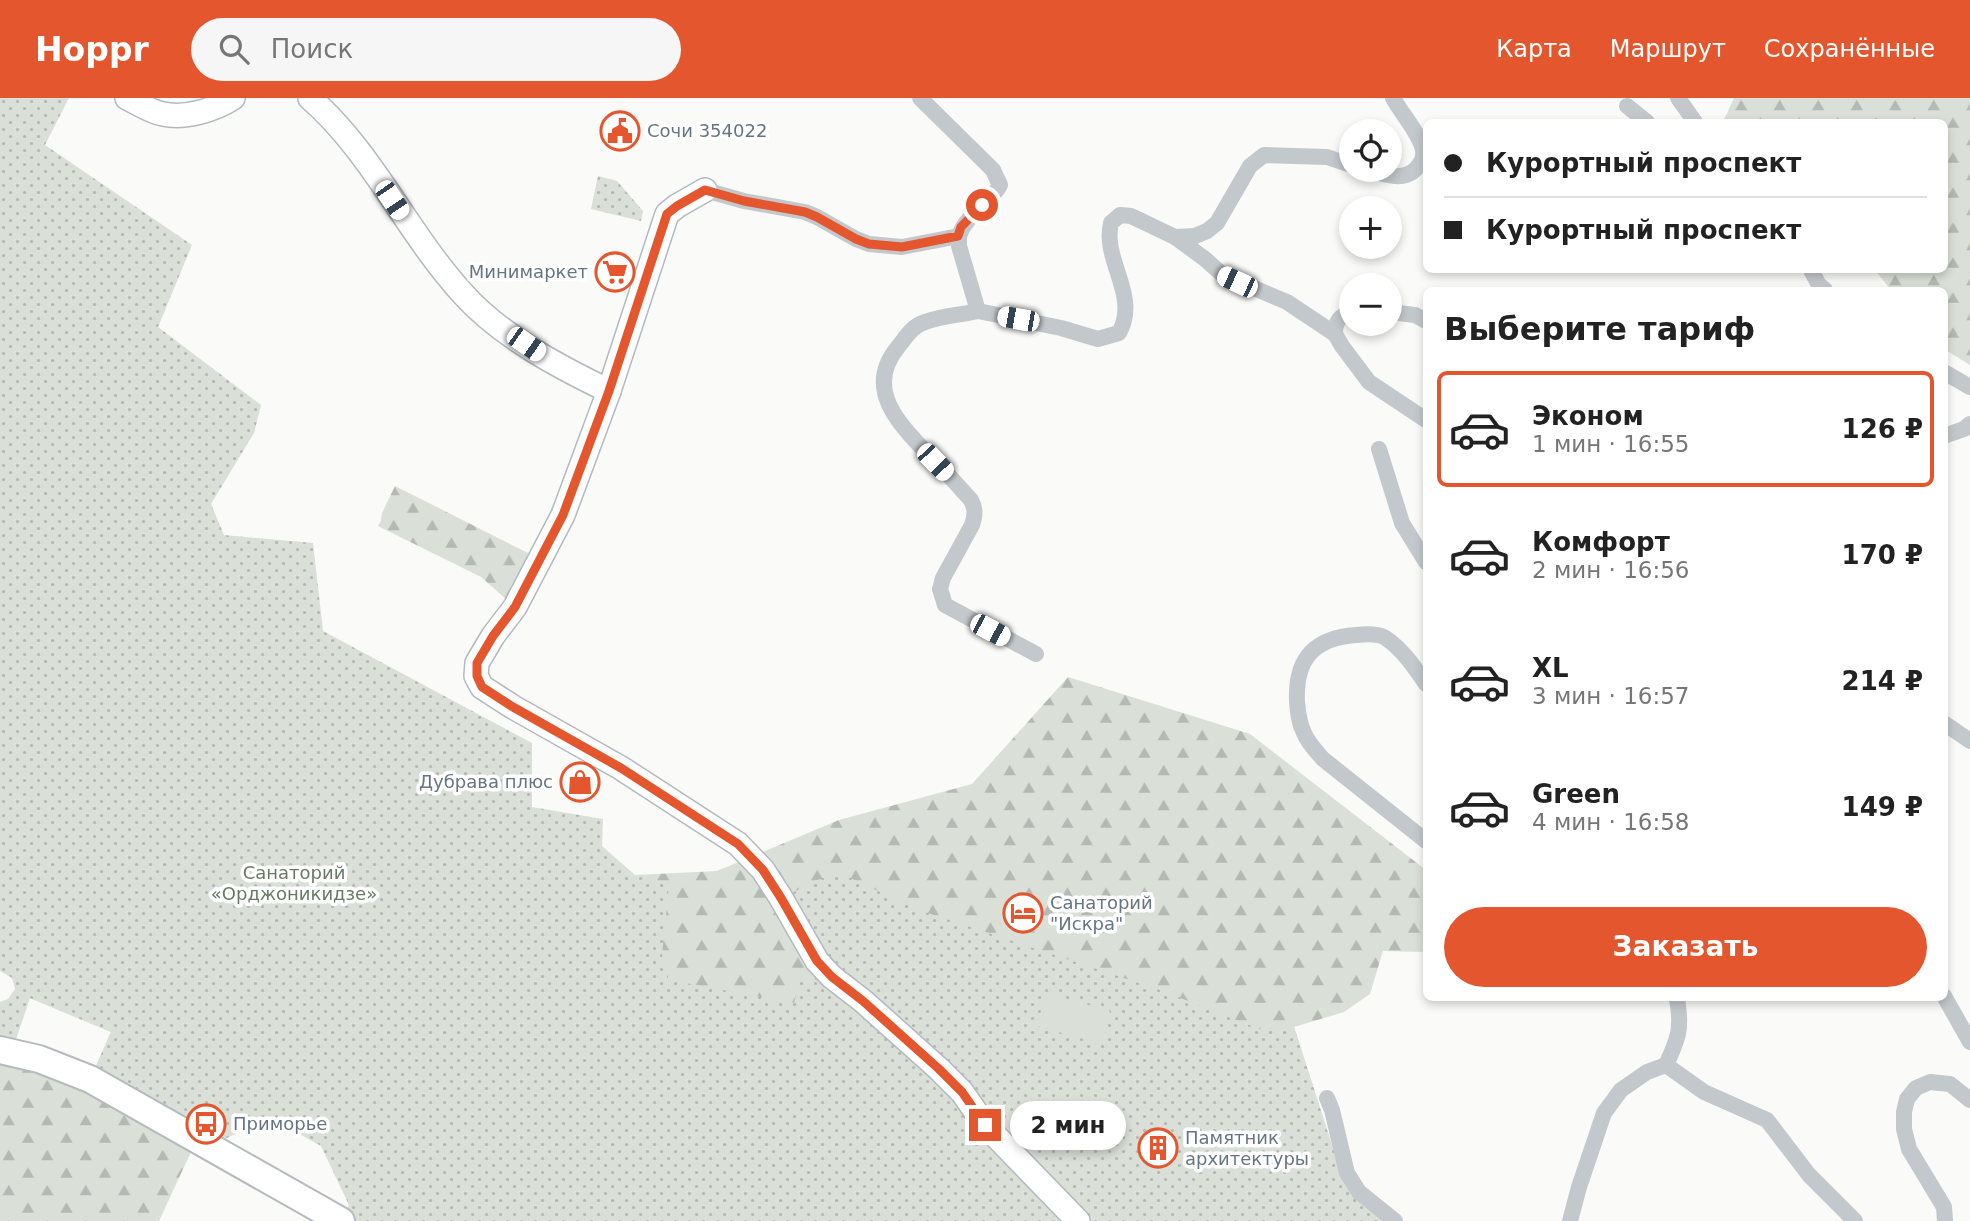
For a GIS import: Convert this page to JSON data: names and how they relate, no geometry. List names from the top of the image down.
{
  "parks": ["Санаторий «Орджоникидзе»"],
  "places": {
    "public building": ["Сочи 354022"],
    "supermarket": ["Минимаркет"],
    "shop": ["Дубрава плюс"],
    "hotel": ["Санаторий \"Искра\""],
    "bus stop": ["Приморье"],
    "building": ["Памятник архитектуры"]
  },
  "page": {
    "header": "Hoppr",
    "search": "Поиск",
    "nav": ["Карта", "Маршрут", "Сохранённые"],
    "map_buttons": ["+", "−"],
    "banner": ["Курортный проспект", "Курортный проспект"],
    "heading": "Выберите тариф",
    "list": [
      {
        "name": "Эконом",
        "note": "1 мин · 16:55",
        "value": "126 ₽"
      },
      {
        "name": "Комфорт",
        "note": "2 мин · 16:56",
        "value": "170 ₽"
      },
      {
        "name": "XL",
        "note": "3 мин · 16:57",
        "value": "214 ₽"
      },
      {
        "name": "Green",
        "note": "4 мин · 16:58",
        "value": "149 ₽"
      }
    ],
    "buttons": "Заказать",
    "bubble": "2 мин"
  }
}
